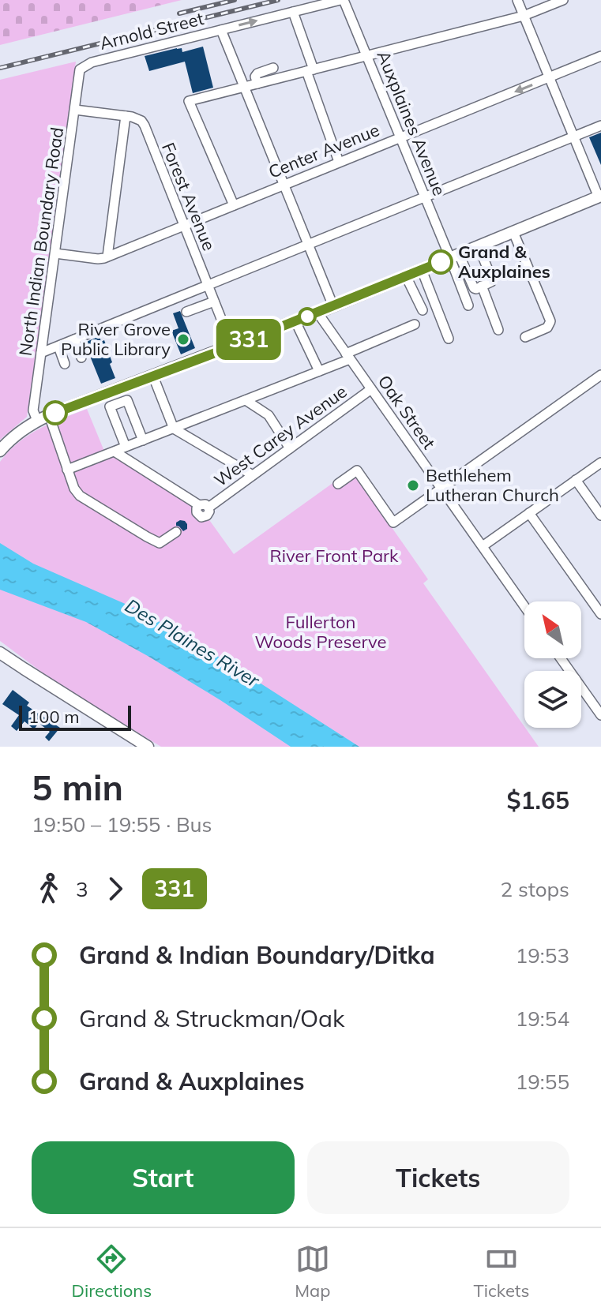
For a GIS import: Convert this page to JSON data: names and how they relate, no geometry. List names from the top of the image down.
{
  "streets": {
    "street": [
      "Arnold Street",
      "Auxplaines Avenue",
      "Center Avenue",
      "Forest Avenue",
      "North Indian Boundary Road",
      "Oak Street",
      "West Carey Avenue"
    ]
  },
  "crossings": [
    ["Arnold Street", "Auxplaines Avenue"],
    ["Arnold Street", "North Indian Boundary Road"],
    ["Auxplaines Avenue", "Center Avenue"],
    ["Center Avenue", "Forest Avenue"],
    ["Center Avenue", "North Indian Boundary Road"],
    ["Oak Street", "West Carey Avenue"]
  ],
  "water": ["Des Plaines River"],
  "parks": ["River Front Park", "Fullerton Woods Preserve"],
  "places": ["Grand & Auxplaines", "River Grove Public Library", "Bethlehem Lutheran Church"],
  "lines": ["bus line 331"],
  "scale_bar": "100 m",
  "north": "top left",
  "page": {
    "on_map": "331",
    "scale": "100 m",
    "heading": ["5 min", "19:50 – 19:55 · Bus", "$1.65"],
    "legs": ["3", "331", "2 stops"],
    "list": [
      {
        "name": "Grand & Indian Boundary/Ditka",
        "value": "19:53"
      },
      {
        "name": "Grand & Struckman/Oak",
        "value": "19:54"
      },
      {
        "name": "Grand & Auxplaines",
        "value": "19:55"
      }
    ],
    "buttons": ["Start", "Tickets"],
    "tabs": ["Directions", "Map", "Tickets"]
  }
}
